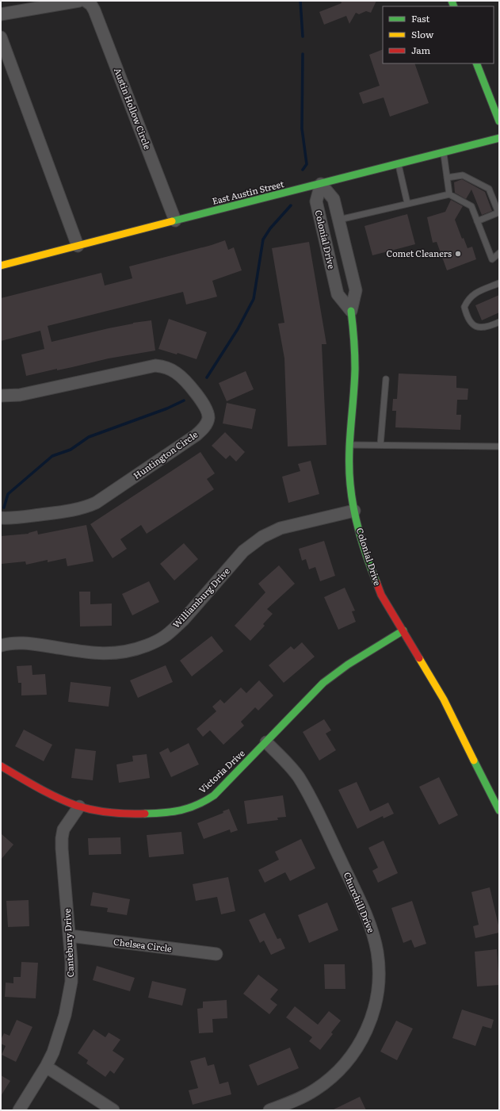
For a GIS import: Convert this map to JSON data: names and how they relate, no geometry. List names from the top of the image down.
{
  "streets": {
    "street": [
      "Austin Hollow Circle",
      "East Austin Street",
      "Colonial Drive",
      "Huntington Circle",
      "Williamburg Drive",
      "Victoria Drive",
      "Churchill Drive",
      "Cantebury Drive",
      "Chelsea Circle"
    ]
  },
  "crossings": [
    ["Austin Hollow Circle", "East Austin Street"],
    ["East Austin Street", "Colonial Drive"],
    ["Colonial Drive", "Williamburg Drive"],
    ["Colonial Drive", "Victoria Drive"],
    ["Victoria Drive", "Churchill Drive"],
    ["Victoria Drive", "Cantebury Drive"],
    ["Cantebury Drive", "Chelsea Circle"]
  ],
  "places": ["Comet Cleaners"],
  "legend": ["Fast", "Slow", "Jam"]
}
